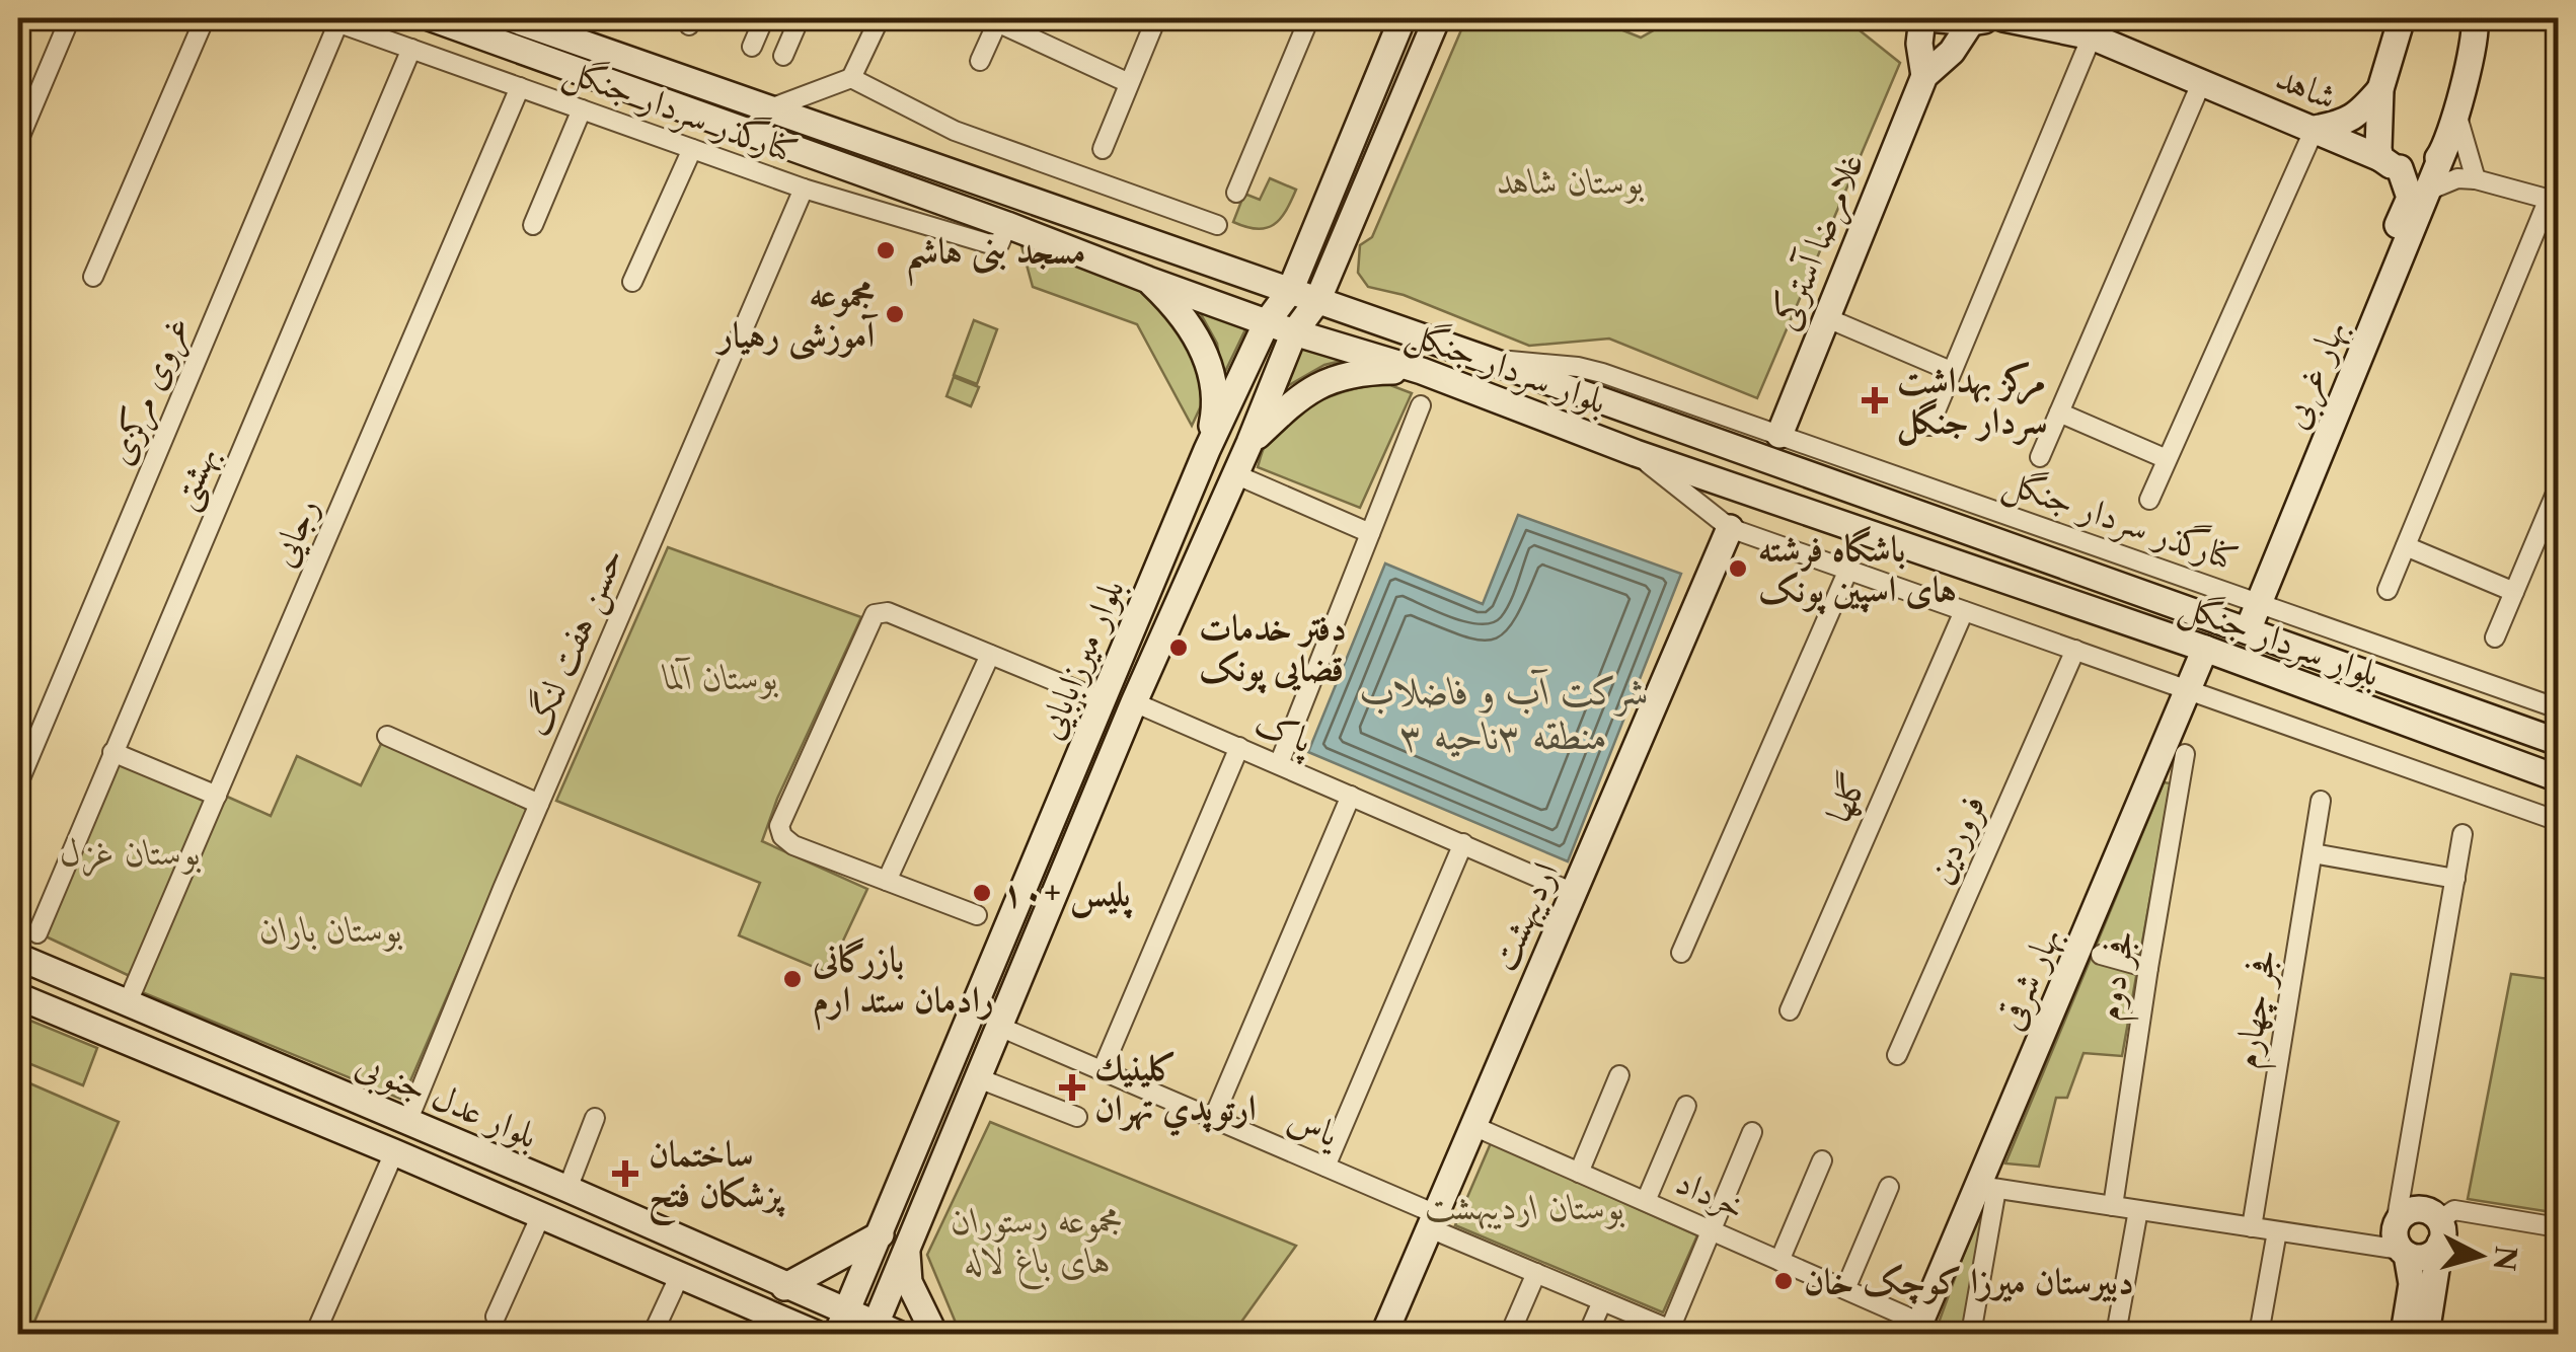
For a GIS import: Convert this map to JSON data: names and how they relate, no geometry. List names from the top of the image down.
{
  "streets": {
    "main road": [
      "شاهد",
      "غلامرضا آسترکی",
      "بلوار سردار جنگل",
      "بهار غربی",
      "بلوار میرزابابایی",
      "اردیبهشت",
      "بهار شرقی",
      "بلوار عدل جنوبی"
    ],
    "street": [
      "کنارگذر سردار جنگل",
      "غروی مرکزی",
      "بهشتی",
      "رجایی",
      "حسن هفت لنگ",
      "پاک",
      "گلها",
      "فروردین",
      "فجر دوم",
      "فجر چهارم",
      "یاس",
      "خرداد"
    ]
  },
  "crossings": [
    ["شاهد", "بهار غربی"],
    ["کنارگذر سردار جنگل", "غلامرضا آسترکی"],
    ["کنارگذر سردار جنگل", "بلوار سردار جنگل"],
    ["کنارگذر سردار جنگل", "بهار غربی"],
    ["کنارگذر سردار جنگل", "غروی مرکزی"],
    ["کنارگذر سردار جنگل", "بهشتی"],
    ["کنارگذر سردار جنگل", "رجایی"],
    ["کنارگذر سردار جنگل", "حسن هفت لنگ"],
    ["بلوار سردار جنگل", "بهار غربی"],
    ["بلوار سردار جنگل", "بلوار میرزابابایی"],
    ["بلوار سردار جنگل", "بهار شرقی"],
    ["رجایی", "بلوار عدل جنوبی"],
    ["حسن هفت لنگ", "بلوار عدل جنوبی"],
    ["بلوار میرزابابایی", "پاک"],
    ["بلوار میرزابابایی", "بلوار عدل جنوبی"],
    ["بلوار میرزابابایی", "یاس"],
    ["پاک", "اردیبهشت"],
    ["اردیبهشت", "یاس"],
    ["اردیبهشت", "خرداد"],
    ["بهار شرقی", "خرداد"]
  ],
  "water": ["شرکت آب و فاضلاب منطقه ۳ناحیه ۳"],
  "parks": [
    "بوستان شاهد",
    "بوستان آلما",
    "بوستان غزل",
    "بوستان باران",
    "بوستان اردیبهشت",
    "مجموعه رستوران های باغ لاله"
  ],
  "places": {
    "other": [
      "مسجد بنی هاشم",
      "مجموعه آموزشی رهیار",
      "باشگاه فرشته های اسپین پونک",
      "دفتر خدمات قضایی پونک",
      "پلیس +۱۰",
      "بازرگانی رادمان ستد ارم",
      "دبیرستان میرزا کوچک خان"
    ],
    "health": ["مرکز بهداشت سردار جنگل", "كلينيك ارتوپدي تهران", "ساختمان پزشکان فتح"]
  },
  "north": "right"
}
